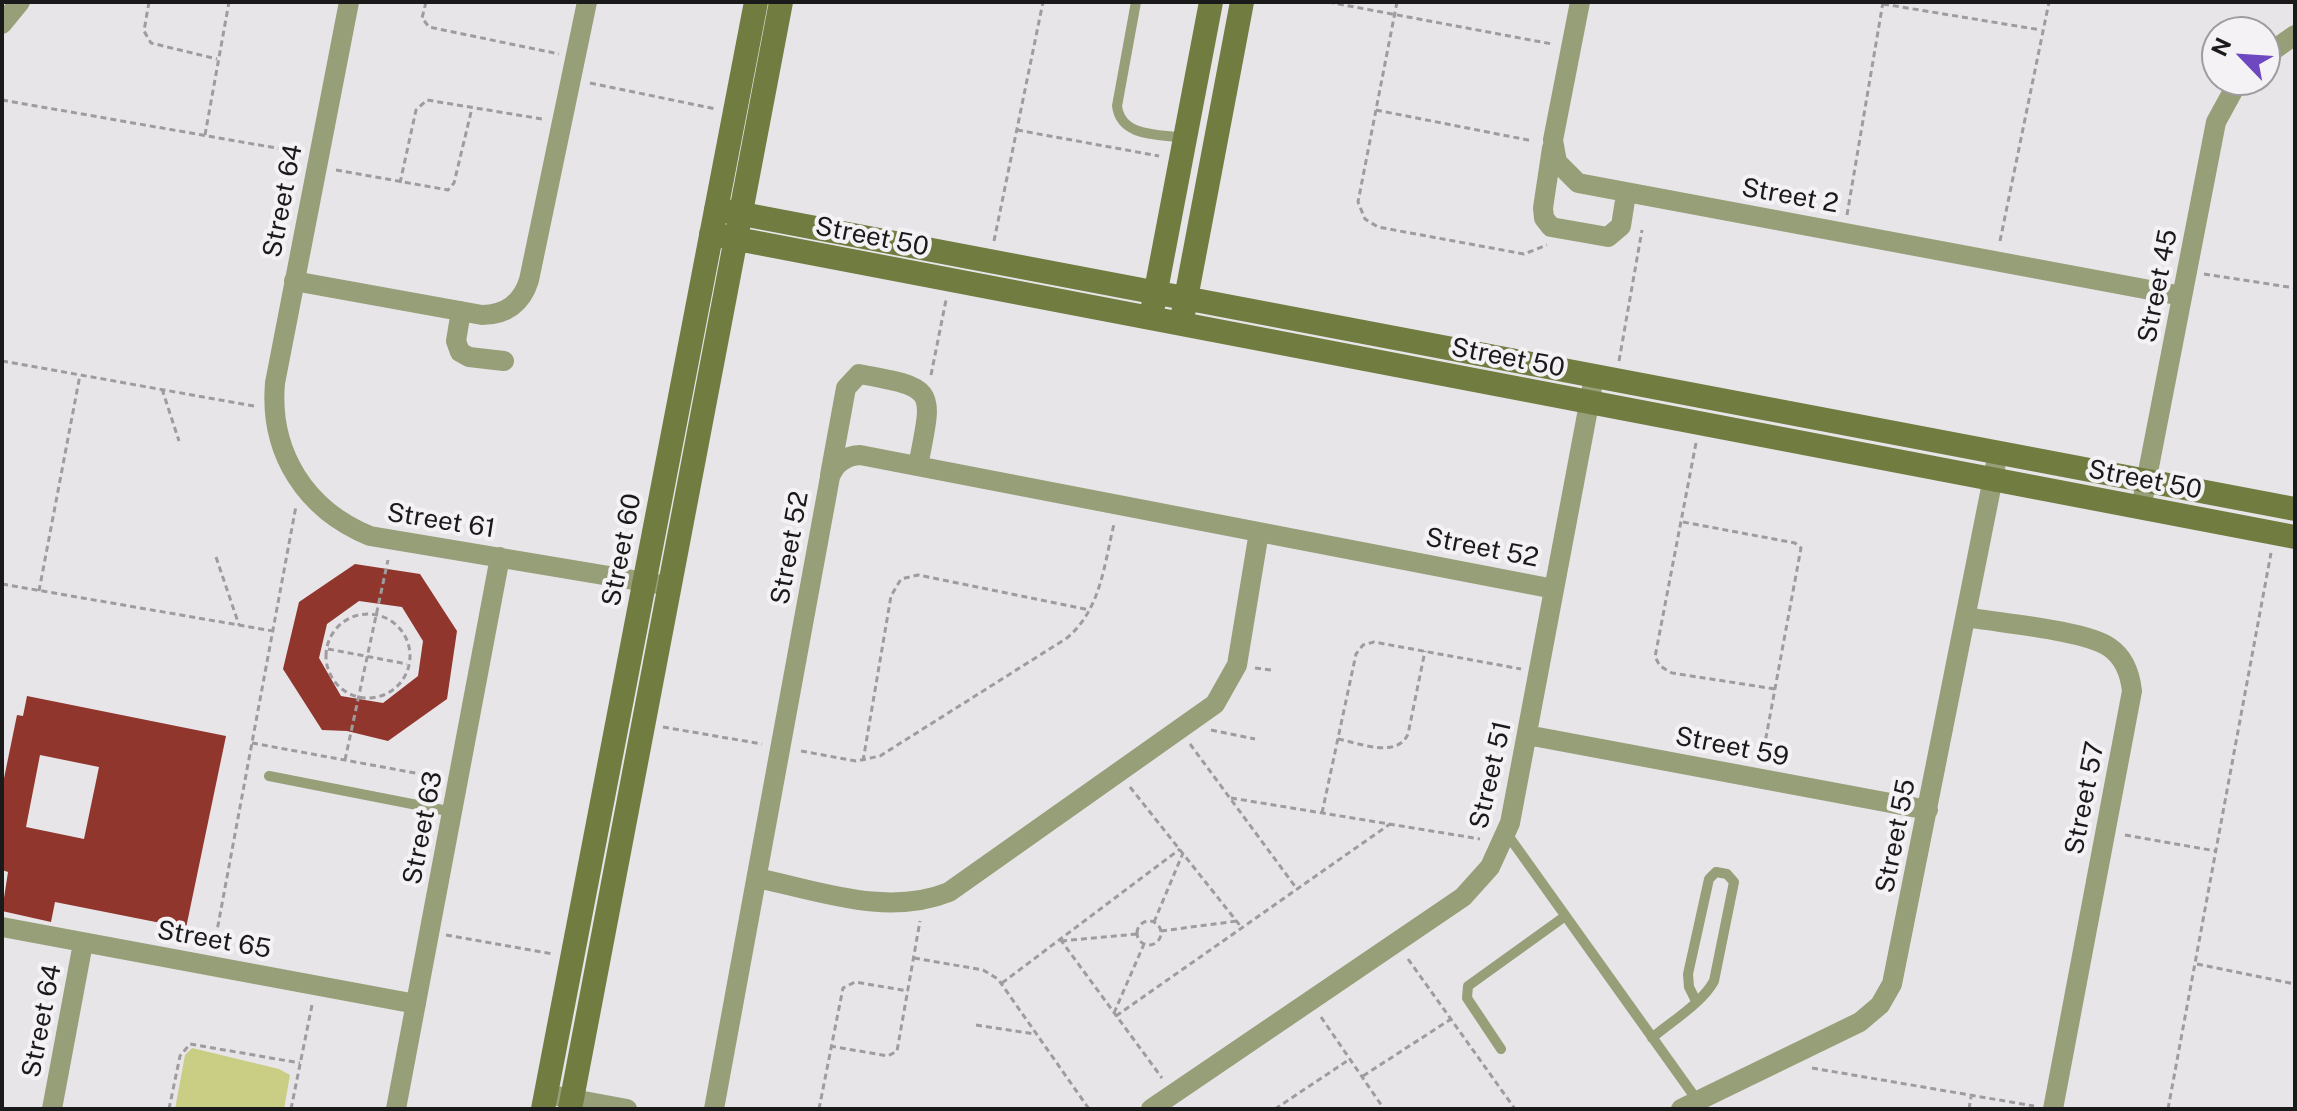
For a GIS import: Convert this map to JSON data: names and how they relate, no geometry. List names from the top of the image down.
{
  "streets": {
    "street": [
      "Street 2",
      "Street 64",
      "Street 50",
      "Street 45",
      "Street 61",
      "Street 52",
      "Street 60",
      "Street 59",
      "Street 51",
      "Street 57",
      "Street 63",
      "Street 55",
      "Street 65"
    ]
  },
  "crossings": [
    ["Street 2", "Street 45"],
    ["Street 64", "Street 61"],
    ["Street 64", "Street 65"],
    ["Street 50", "Street 45"],
    ["Street 50", "Street 60"],
    ["Street 50", "Street 51"],
    ["Street 50", "Street 55"],
    ["Street 61", "Street 60"],
    ["Street 61", "Street 63"],
    ["Street 52", "Street 51"],
    ["Street 59", "Street 51"],
    ["Street 59", "Street 55"],
    ["Street 57", "Street 55"],
    ["Street 63", "Street 65"]
  ],
  "north": "top left"
}
